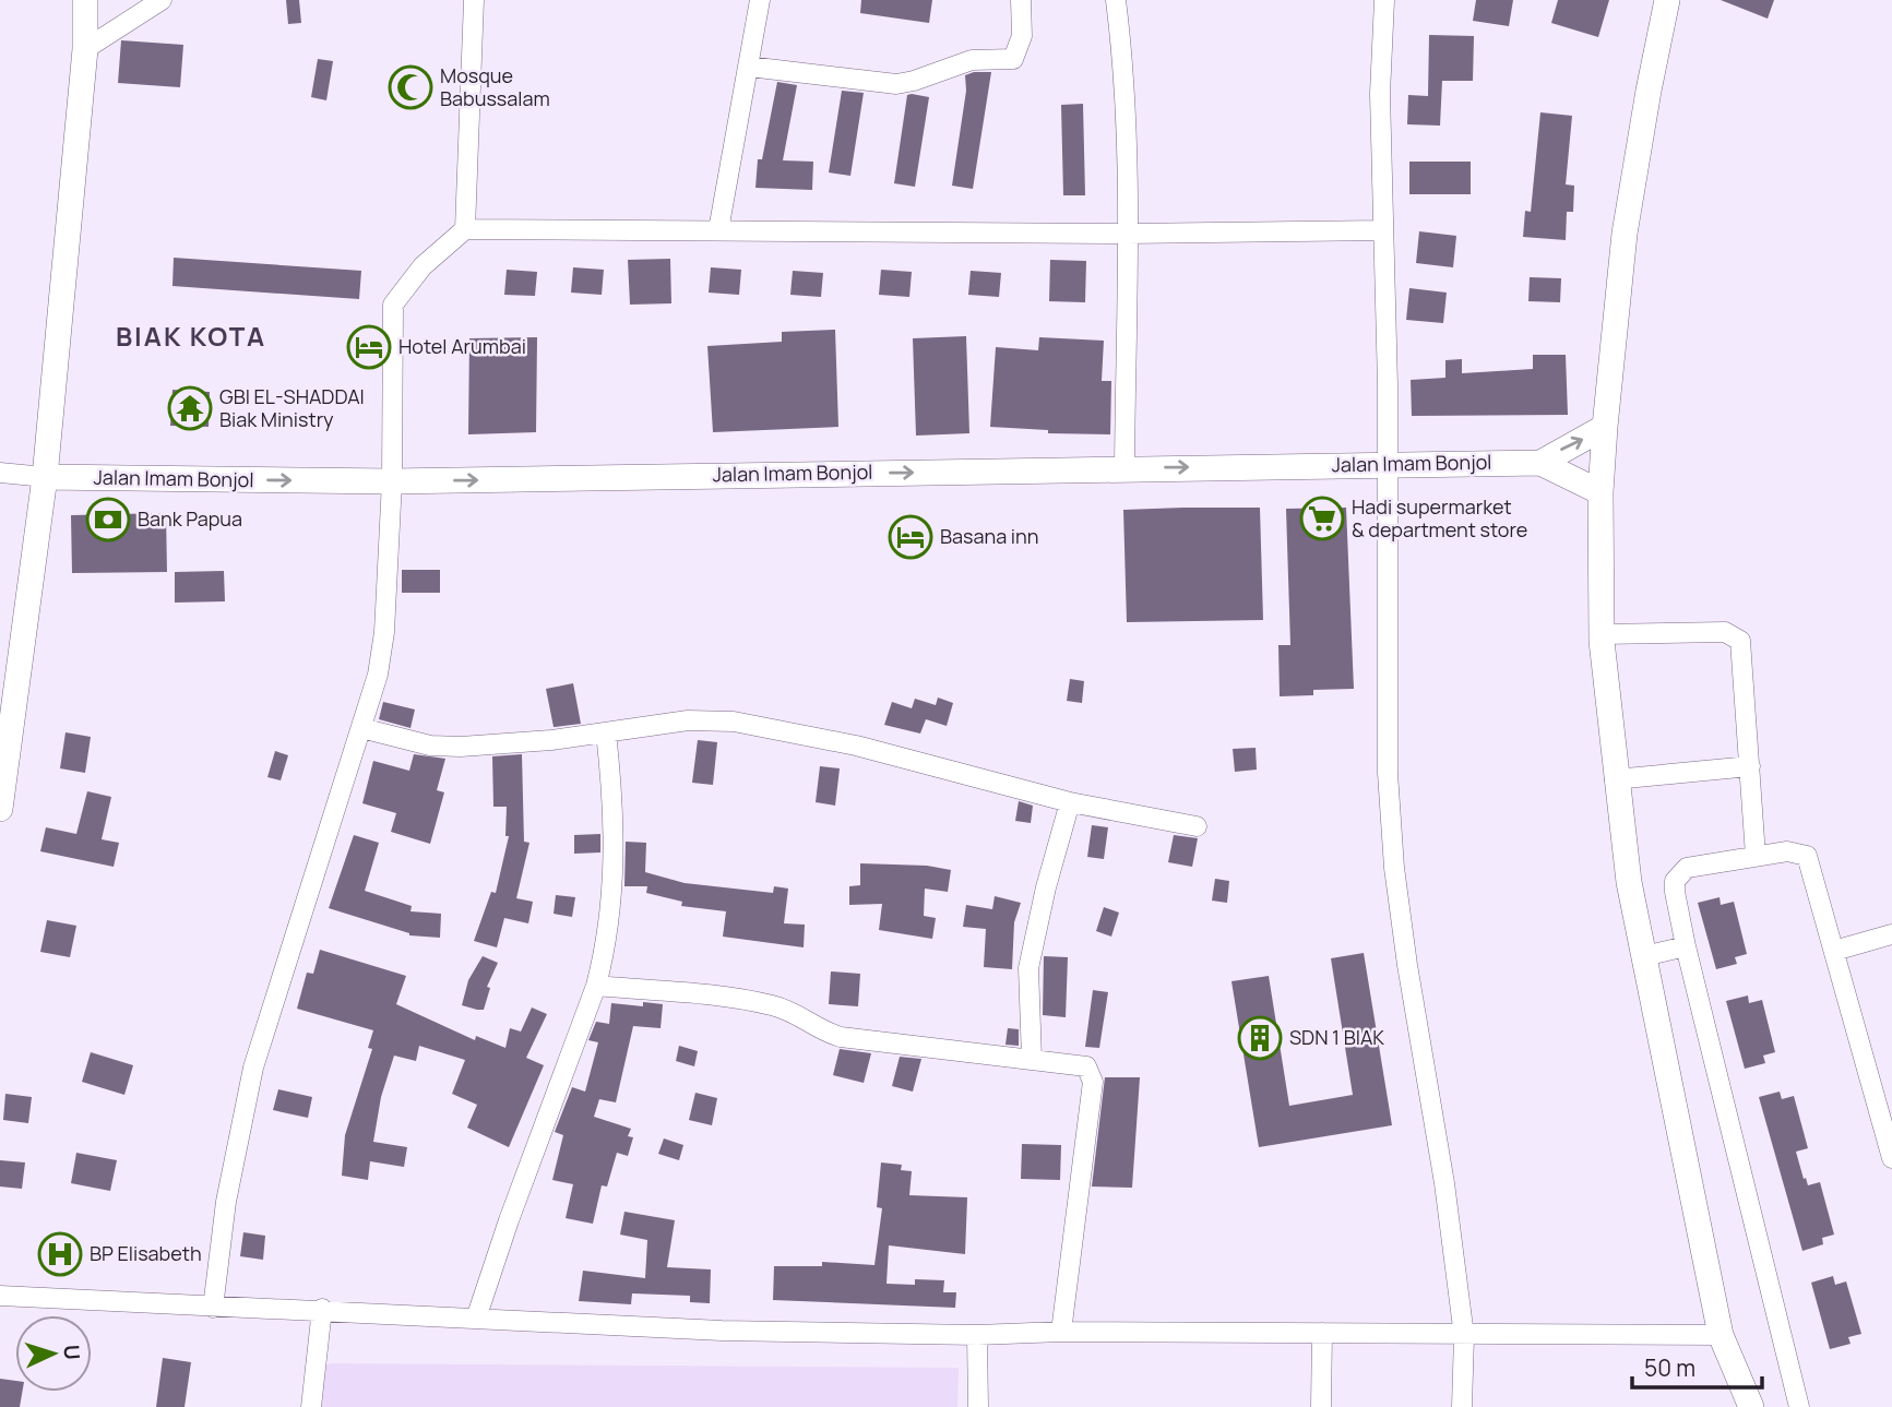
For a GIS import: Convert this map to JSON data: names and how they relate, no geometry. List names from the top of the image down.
{
  "streets": {
    "main road": ["Jalan Imam Bonjol"]
  },
  "one_way": ["Jalan Imam Bonjol"],
  "districts": ["BIAK KOTA"],
  "places": {
    "mosque": ["Mosque Babussalam"],
    "hotel": ["Hotel Arumbai", "Basana inn"],
    "temple": ["GBI EL-SHADDAI Biak Ministry"],
    "supermarket": ["Hadi supermarket & department store"],
    "bank": ["Bank Papua"],
    "building": ["SDN 1 BIAK"],
    "hospital": ["BP Elisabeth"]
  },
  "scale_bar": "50 m",
  "north": "right"
}
